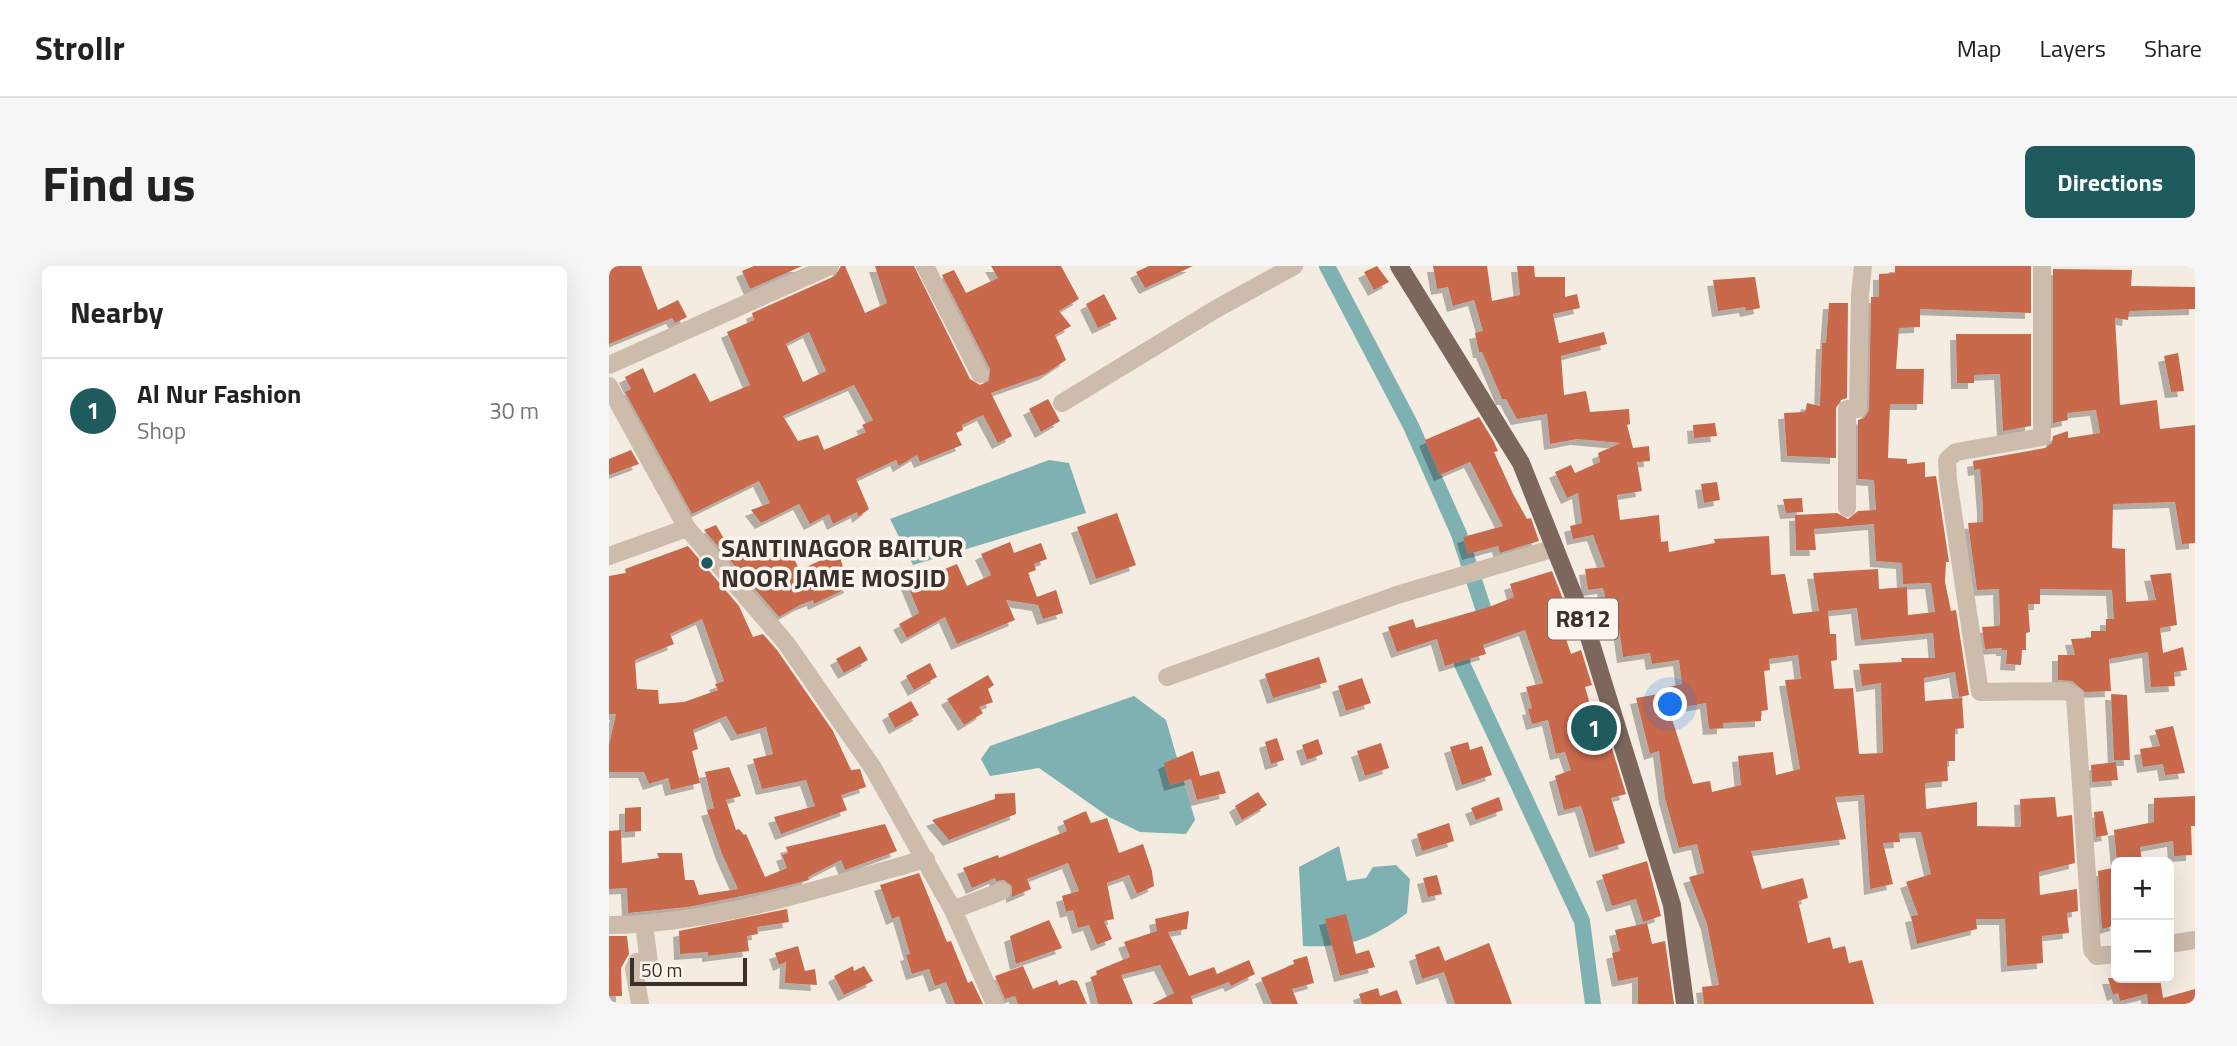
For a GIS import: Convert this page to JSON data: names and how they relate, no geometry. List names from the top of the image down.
{
  "streets": {
    "main road": ["R812"]
  },
  "places": ["SANTINAGOR BAITUR NOOR JAME MOSJID"],
  "scale_bar": "50 m",
  "page": {
    "header": "Strollr",
    "nav": ["Map", "Layers", "Share"],
    "title": "Find us",
    "buttons": "Directions",
    "heading": "Nearby",
    "list": [
      {
        "mark": "1",
        "name": "Al Nur Fashion",
        "note": "Shop",
        "value": "30 m"
      }
    ],
    "pins": "1",
    "map_buttons": ["+", "−"],
    "scale": "50 m"
  }
}
